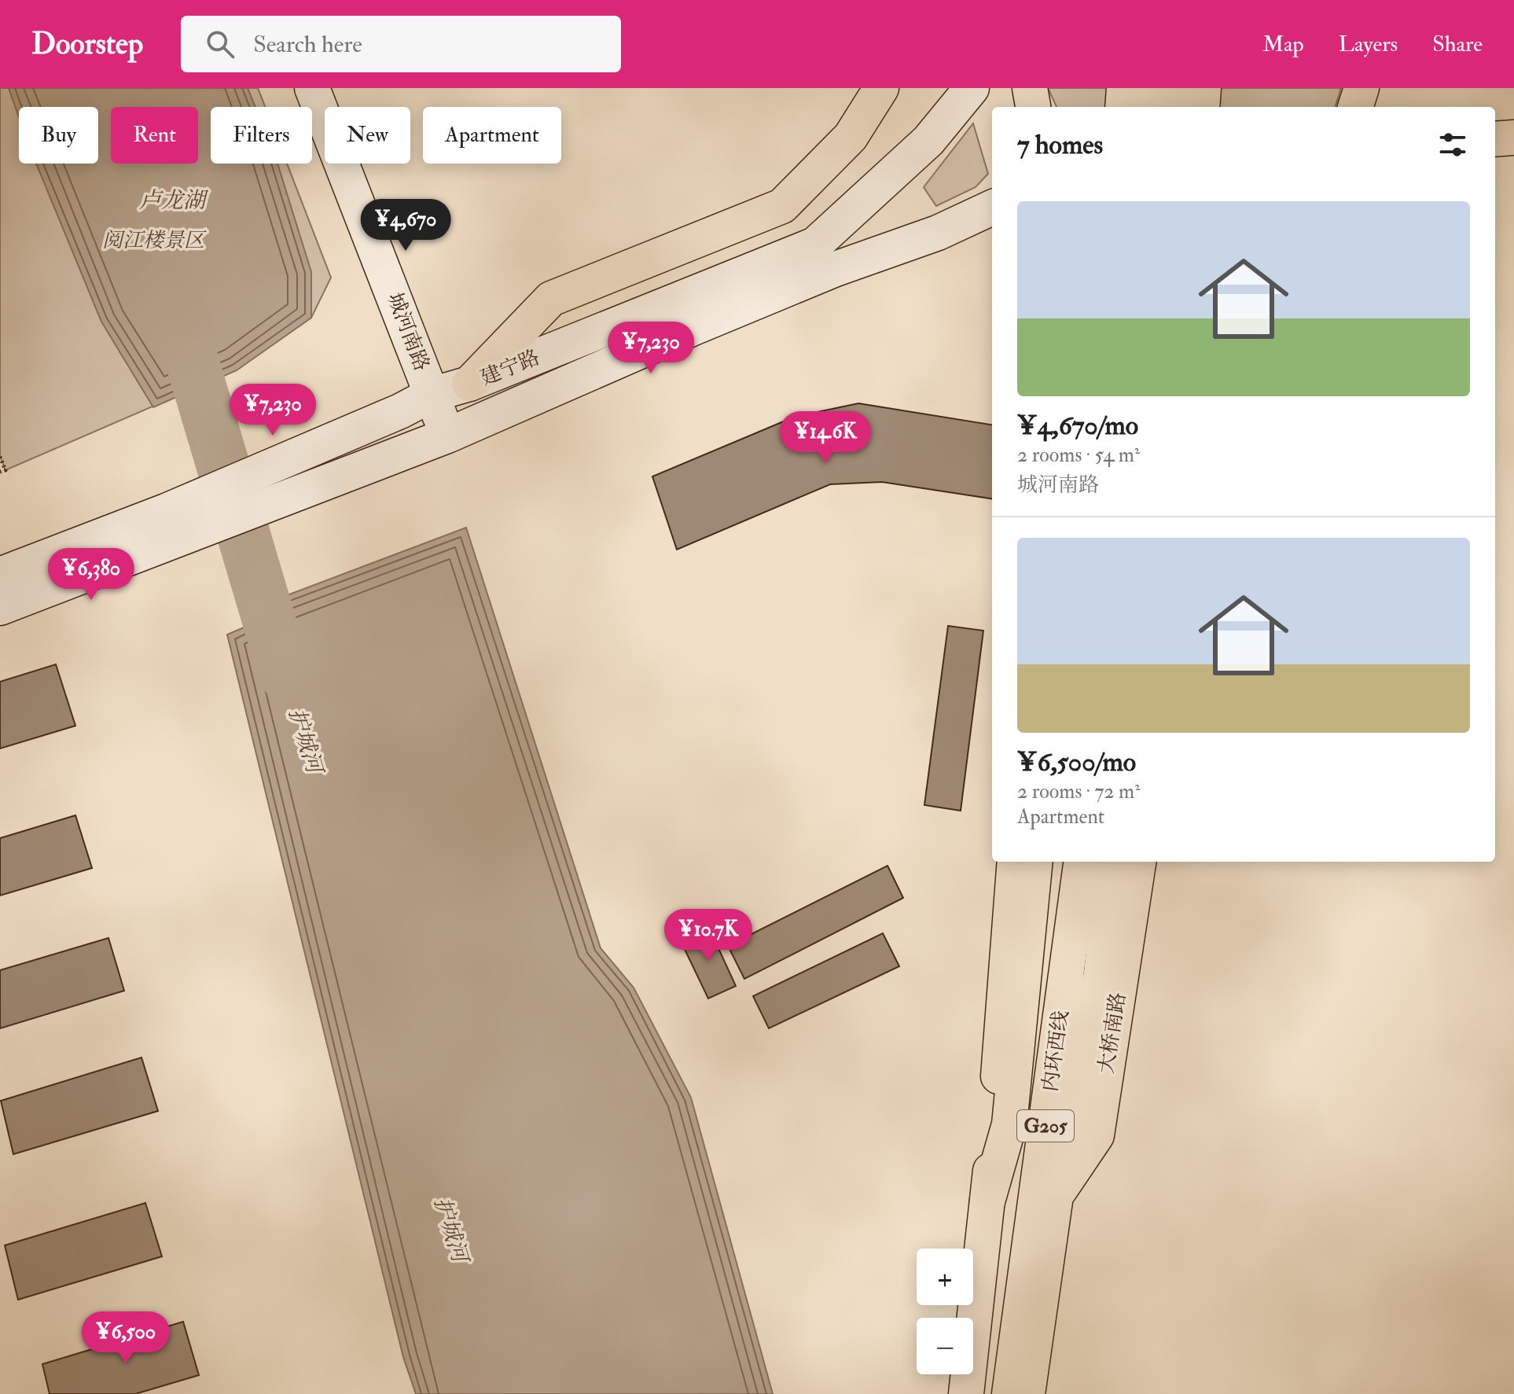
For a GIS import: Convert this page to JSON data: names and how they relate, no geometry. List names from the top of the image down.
{
  "streets": {
    "main road": [
      "城河南路",
      "建宁路",
      "大桥南路",
      "内环西线",
      "G205"
    ]
  },
  "crossings": [
    ["城河南路", "建宁路"]
  ],
  "water": ["卢龙湖", "护城河"],
  "parks": ["阅江楼景区"],
  "page": {
    "header": "Doorstep",
    "search": "Search here",
    "nav": ["Map", "Layers", "Share"],
    "chip": [
      "Buy",
      "Rent",
      "Filters",
      "New",
      "Apartment"
    ],
    "heading": "7 homes",
    "list": [
      {
        "name": "¥4,670/mo",
        "note": "2 rooms · 54 m² · 城河南路"
      },
      {
        "name": "¥6,500/mo",
        "note": "2 rooms · 72 m² · Apartment"
      }
    ],
    "price": [
      "¥4,670",
      "¥7,230",
      "¥7,230",
      "¥14.6K",
      "¥6,380",
      "¥10.7K",
      "¥6,500"
    ],
    "map_buttons": ["+", "−"]
  }
}
